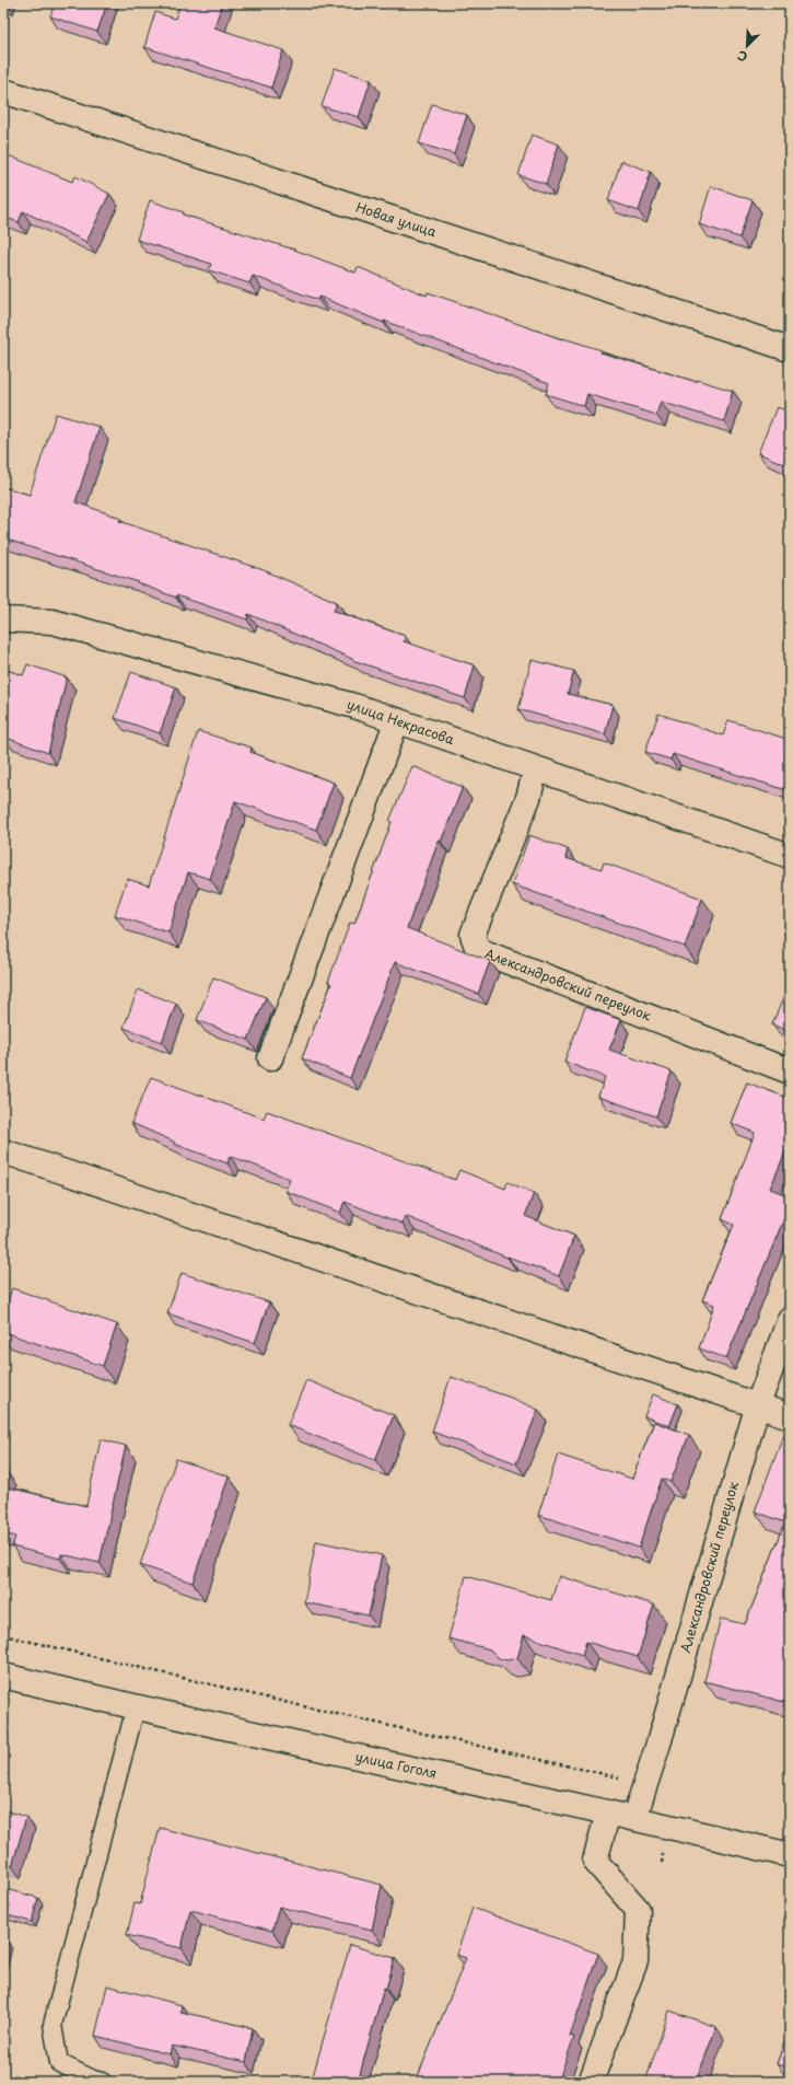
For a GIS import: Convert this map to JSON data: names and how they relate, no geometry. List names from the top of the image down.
{
  "streets": {
    "street": [
      "Новая улица",
      "улица Некрасова",
      "Александровский переулок",
      "улица Гоголя"
    ]
  },
  "crossings": [
    ["улица Некрасова", "Александровский переулок"],
    ["Александровский переулок", "улица Гоголя"]
  ],
  "north": "bottom left"
}
